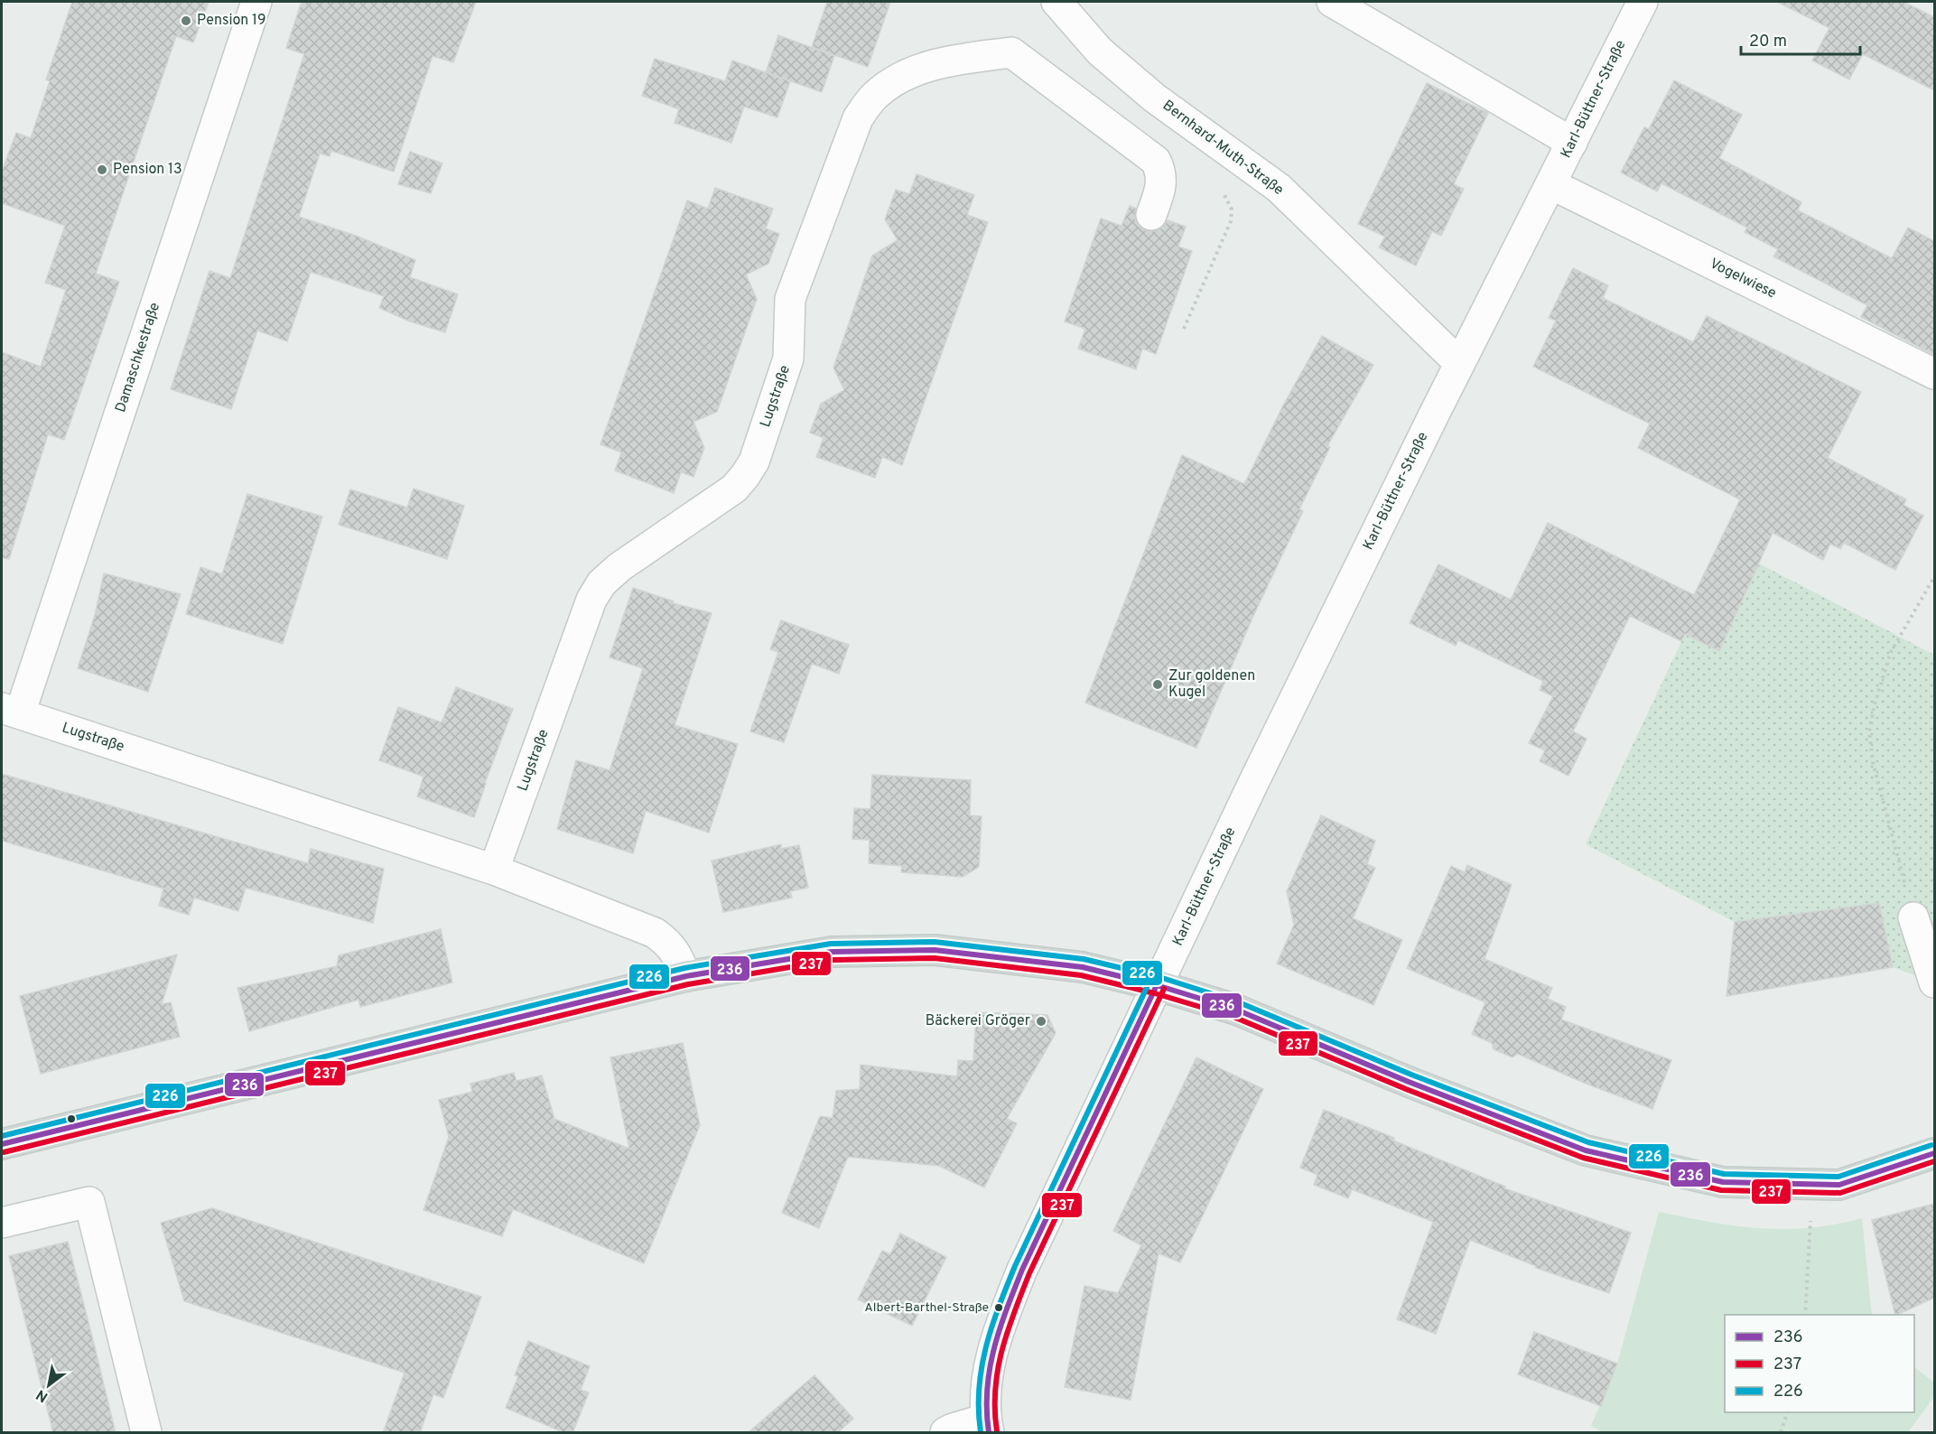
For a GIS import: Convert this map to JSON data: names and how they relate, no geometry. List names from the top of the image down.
{
  "streets": {
    "street": [
      "Karl-Büttner-Straße",
      "Bernhard-Muth-Straße",
      "Vogelwiese",
      "Damaschkestraße",
      "Lugstraße"
    ]
  },
  "crossings": [
    ["Karl-Büttner-Straße", "Bernhard-Muth-Straße"],
    ["Karl-Büttner-Straße", "Vogelwiese"],
    ["Damaschkestraße", "Lugstraße"]
  ],
  "places": [
    "Pension 19",
    "Pension 13",
    "Zur goldenen Kugel",
    "Bäckerei Gröger",
    "Albert-Barthel-Straße"
  ],
  "lines": ["transit line 226", "transit line 236", "transit line 237"],
  "legend": ["236", "237", "226"],
  "scale_bar": "20 m",
  "north": "bottom left"
}
